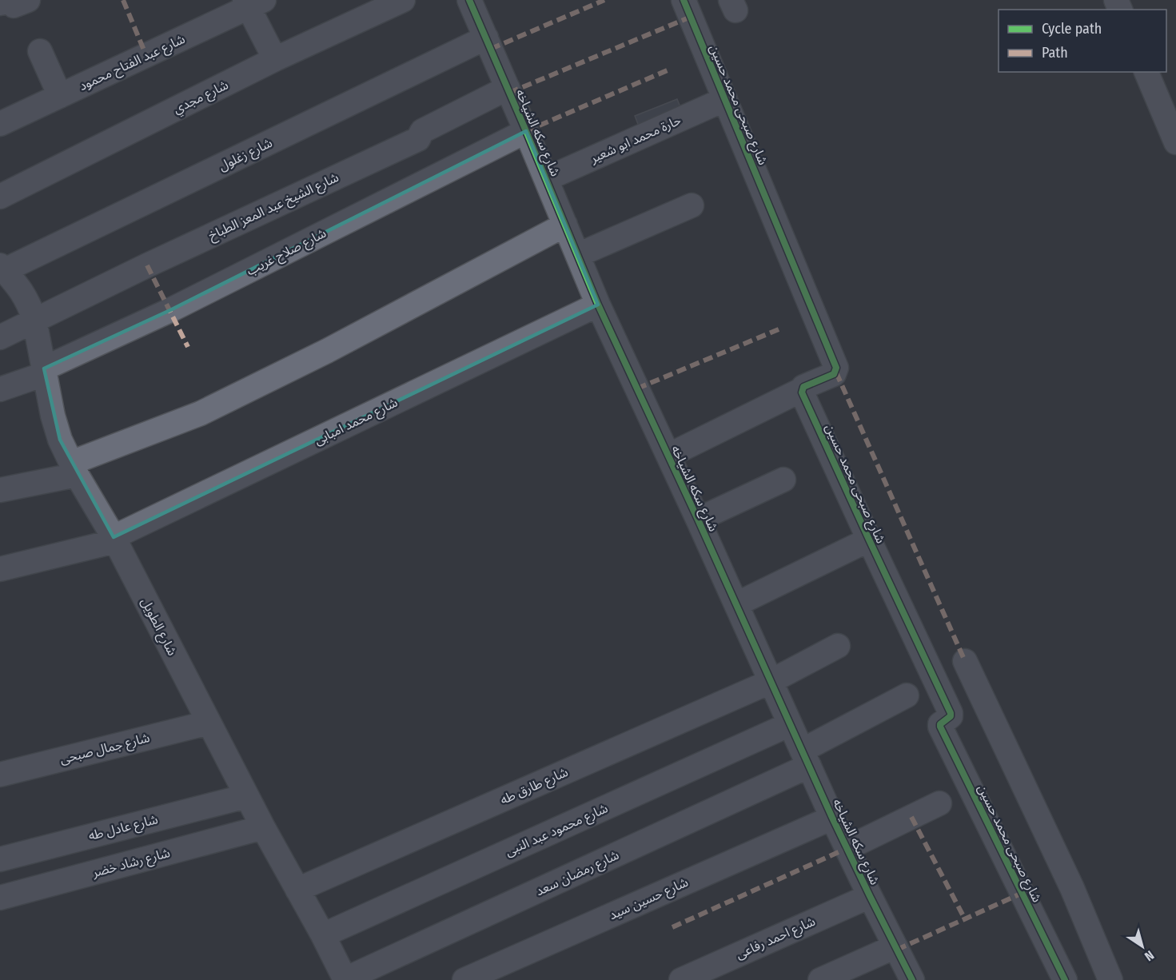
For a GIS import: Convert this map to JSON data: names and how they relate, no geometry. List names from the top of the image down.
{
  "streets": {
    "street": [
      "شارع عبد الفتاح محمود",
      "شارع مجدي",
      "شارع صبحى محمد حسين",
      "شارع سكه الشياخه",
      "حارة محمد ابو شعير",
      "شارع زغلول",
      "شارع الشيخ عبد المعز الطباخ",
      "شارع صلاح غريب",
      "شارع محمد امبابى",
      "شارع الطويل",
      "شارع جمال صبحى",
      "شارع طارق طه",
      "شارع عادل طه",
      "شارع محمود عبد النبى",
      "شارع رشاد خضر",
      "شارع رمضان سعد",
      "شارع حسين سيد",
      "شارع احمد رفاعى"
    ]
  },
  "crossings": [
    ["شارع صبحى محمد حسين", "حارة محمد ابو شعير"],
    ["شارع سكه الشياخه", "حارة محمد ابو شعير"],
    ["شارع سكه الشياخه", "شارع زغلول"],
    ["شارع سكه الشياخه", "شارع الشيخ عبد المعز الطباخ"],
    ["شارع سكه الشياخه", "شارع صلاح غريب"],
    ["شارع سكه الشياخه", "شارع محمد امبابى"],
    ["شارع سكه الشياخه", "شارع طارق طه"],
    ["شارع سكه الشياخه", "شارع محمود عبد النبى"],
    ["شارع سكه الشياخه", "شارع رمضان سعد"],
    ["شارع سكه الشياخه", "شارع حسين سيد"],
    ["شارع سكه الشياخه", "شارع احمد رفاعى"],
    ["شارع زغلول", "شارع الطويل"],
    ["شارع الشيخ عبد المعز الطباخ", "شارع الطويل"],
    ["شارع صلاح غريب", "شارع الطويل"],
    ["شارع محمد امبابى", "شارع الطويل"],
    ["شارع الطويل", "شارع جمال صبحى"],
    ["شارع الطويل", "شارع طارق طه"],
    ["شارع الطويل", "شارع عادل طه"],
    ["شارع الطويل", "شارع محمود عبد النبى"],
    ["شارع الطويل", "شارع رشاد خضر"],
    ["شارع الطويل", "شارع رمضان سعد"]
  ],
  "legend": ["Cycle path", "Path"],
  "north": "bottom right"
}
